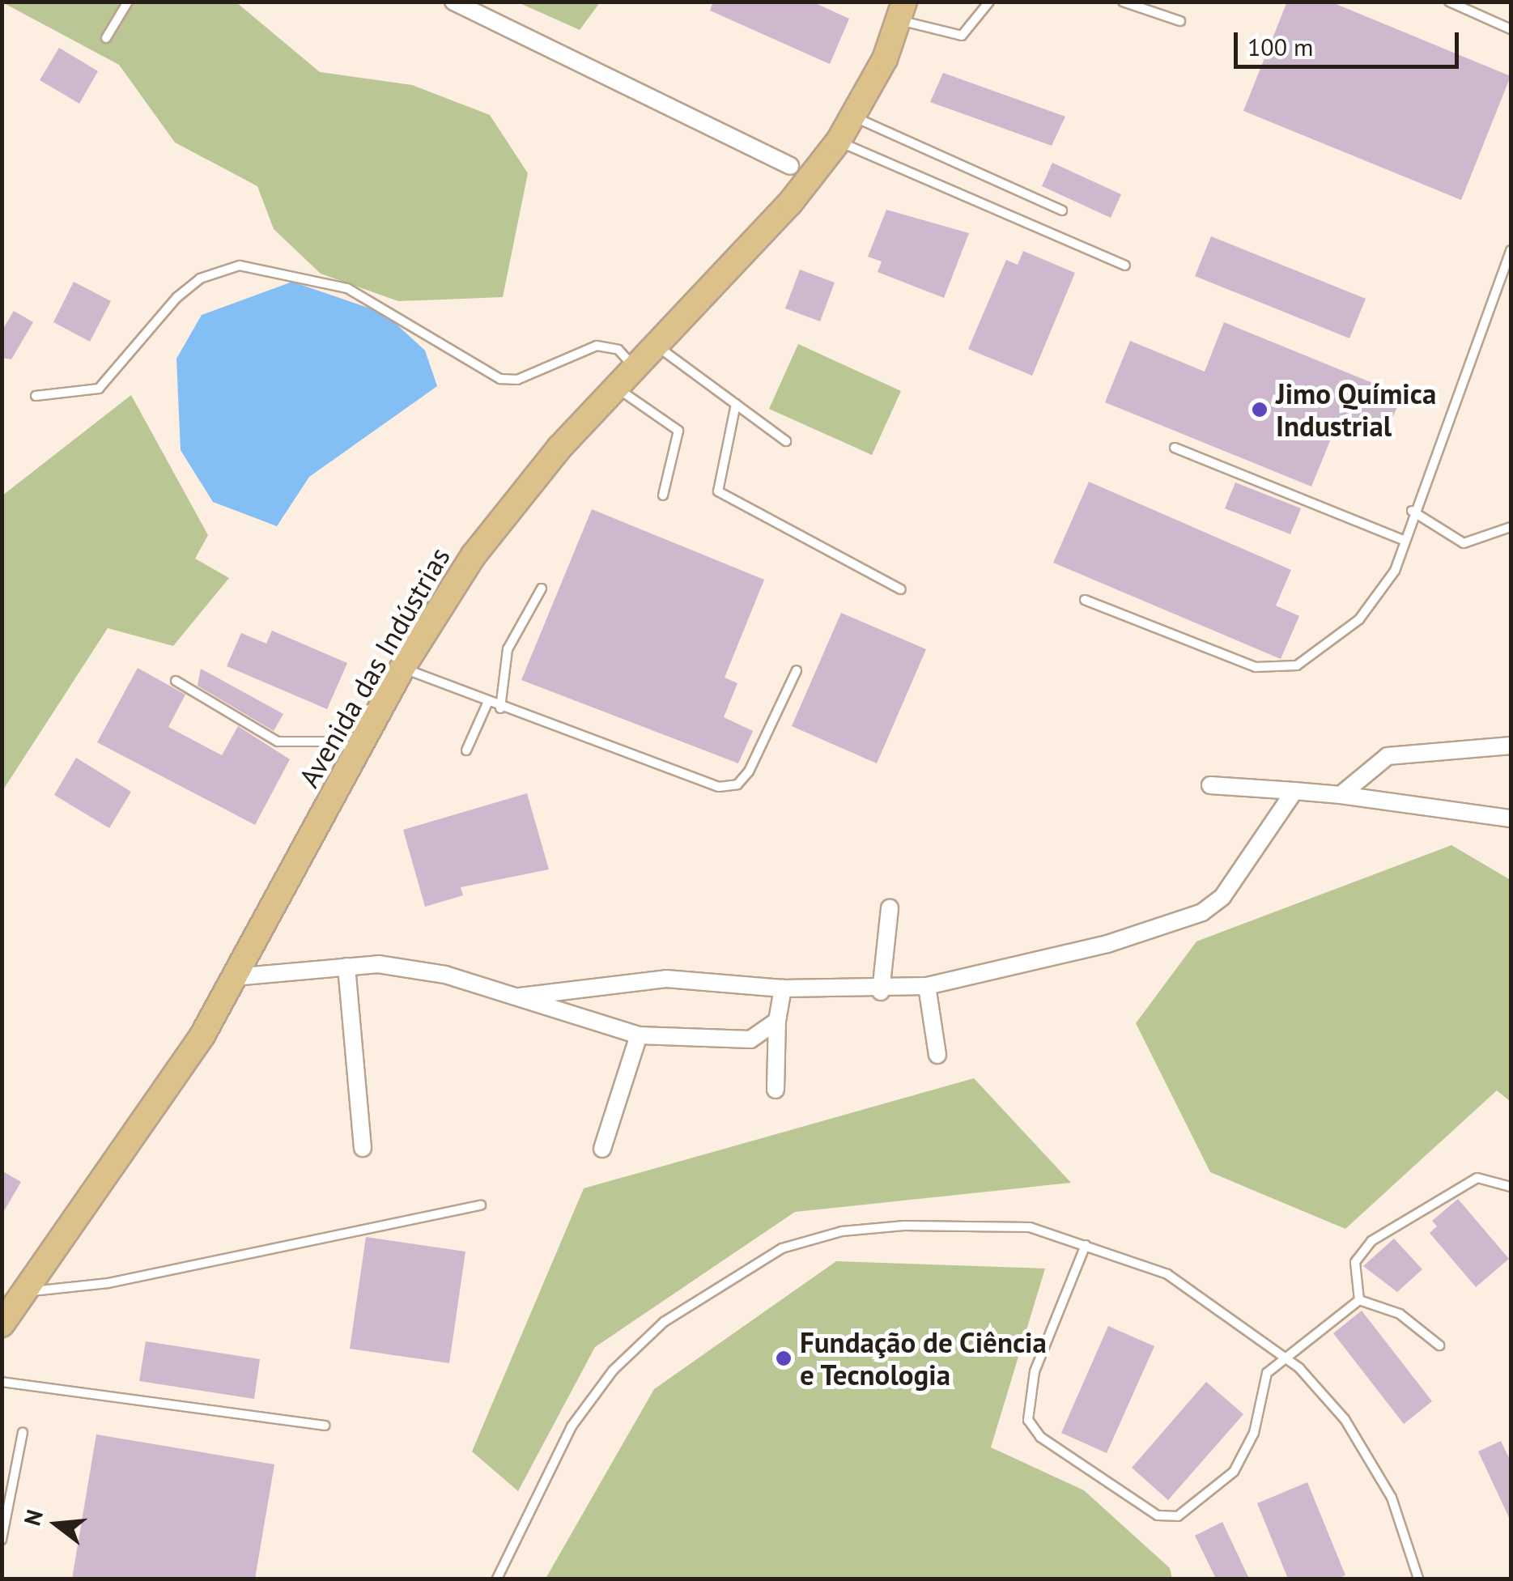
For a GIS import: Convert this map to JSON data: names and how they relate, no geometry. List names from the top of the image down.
{
  "streets": {
    "main road": ["Avenida das Indústrias"]
  },
  "places": ["Jimo Química Industrial", "Fundação de Ciência e Tecnologia"],
  "scale_bar": "100 m",
  "north": "left"
}
